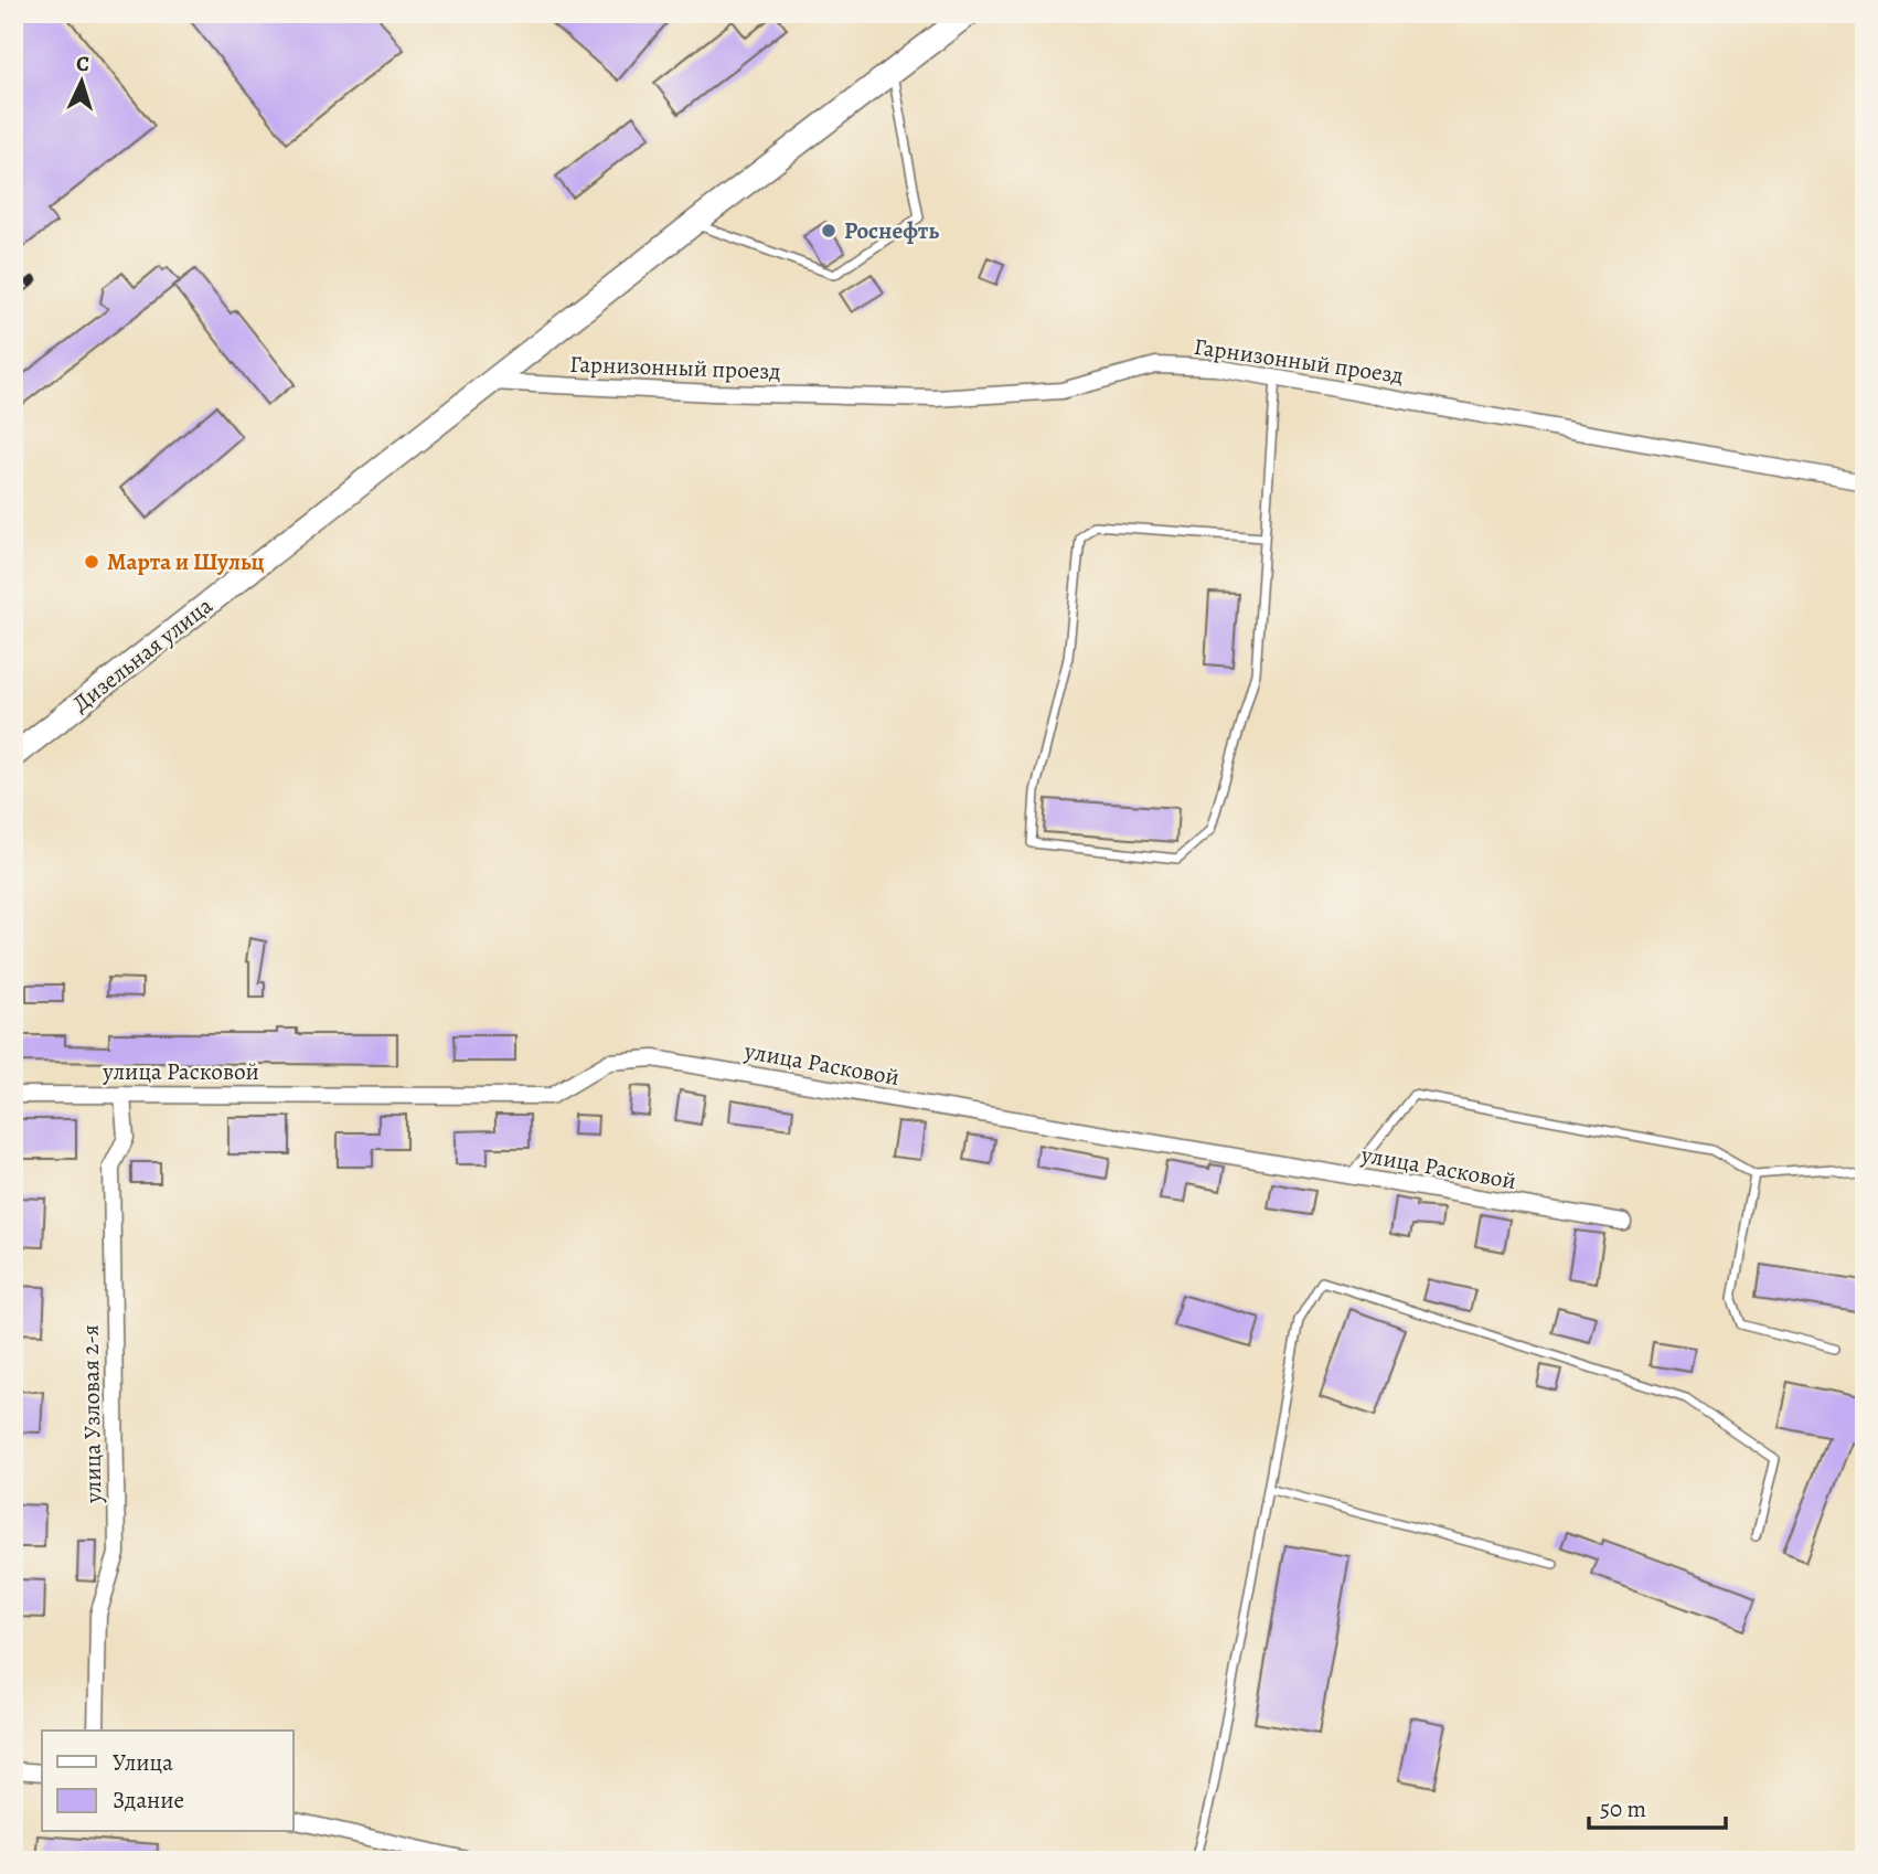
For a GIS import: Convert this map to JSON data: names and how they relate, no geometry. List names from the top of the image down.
{
  "streets": {
    "main road": ["Дизельная улица"],
    "street": ["Гарнизонный проезд", "улица Расковой", "улица Узловая 2-я"]
  },
  "crossings": [
    ["Гарнизонный проезд", "Дизельная улица"],
    ["улица Расковой", "улица Узловая 2-я"]
  ],
  "places": ["Роснефть", "Марта и Шульц"],
  "legend": ["Улица", "Здание"],
  "scale_bar": "50 m",
  "north": "top"
}
